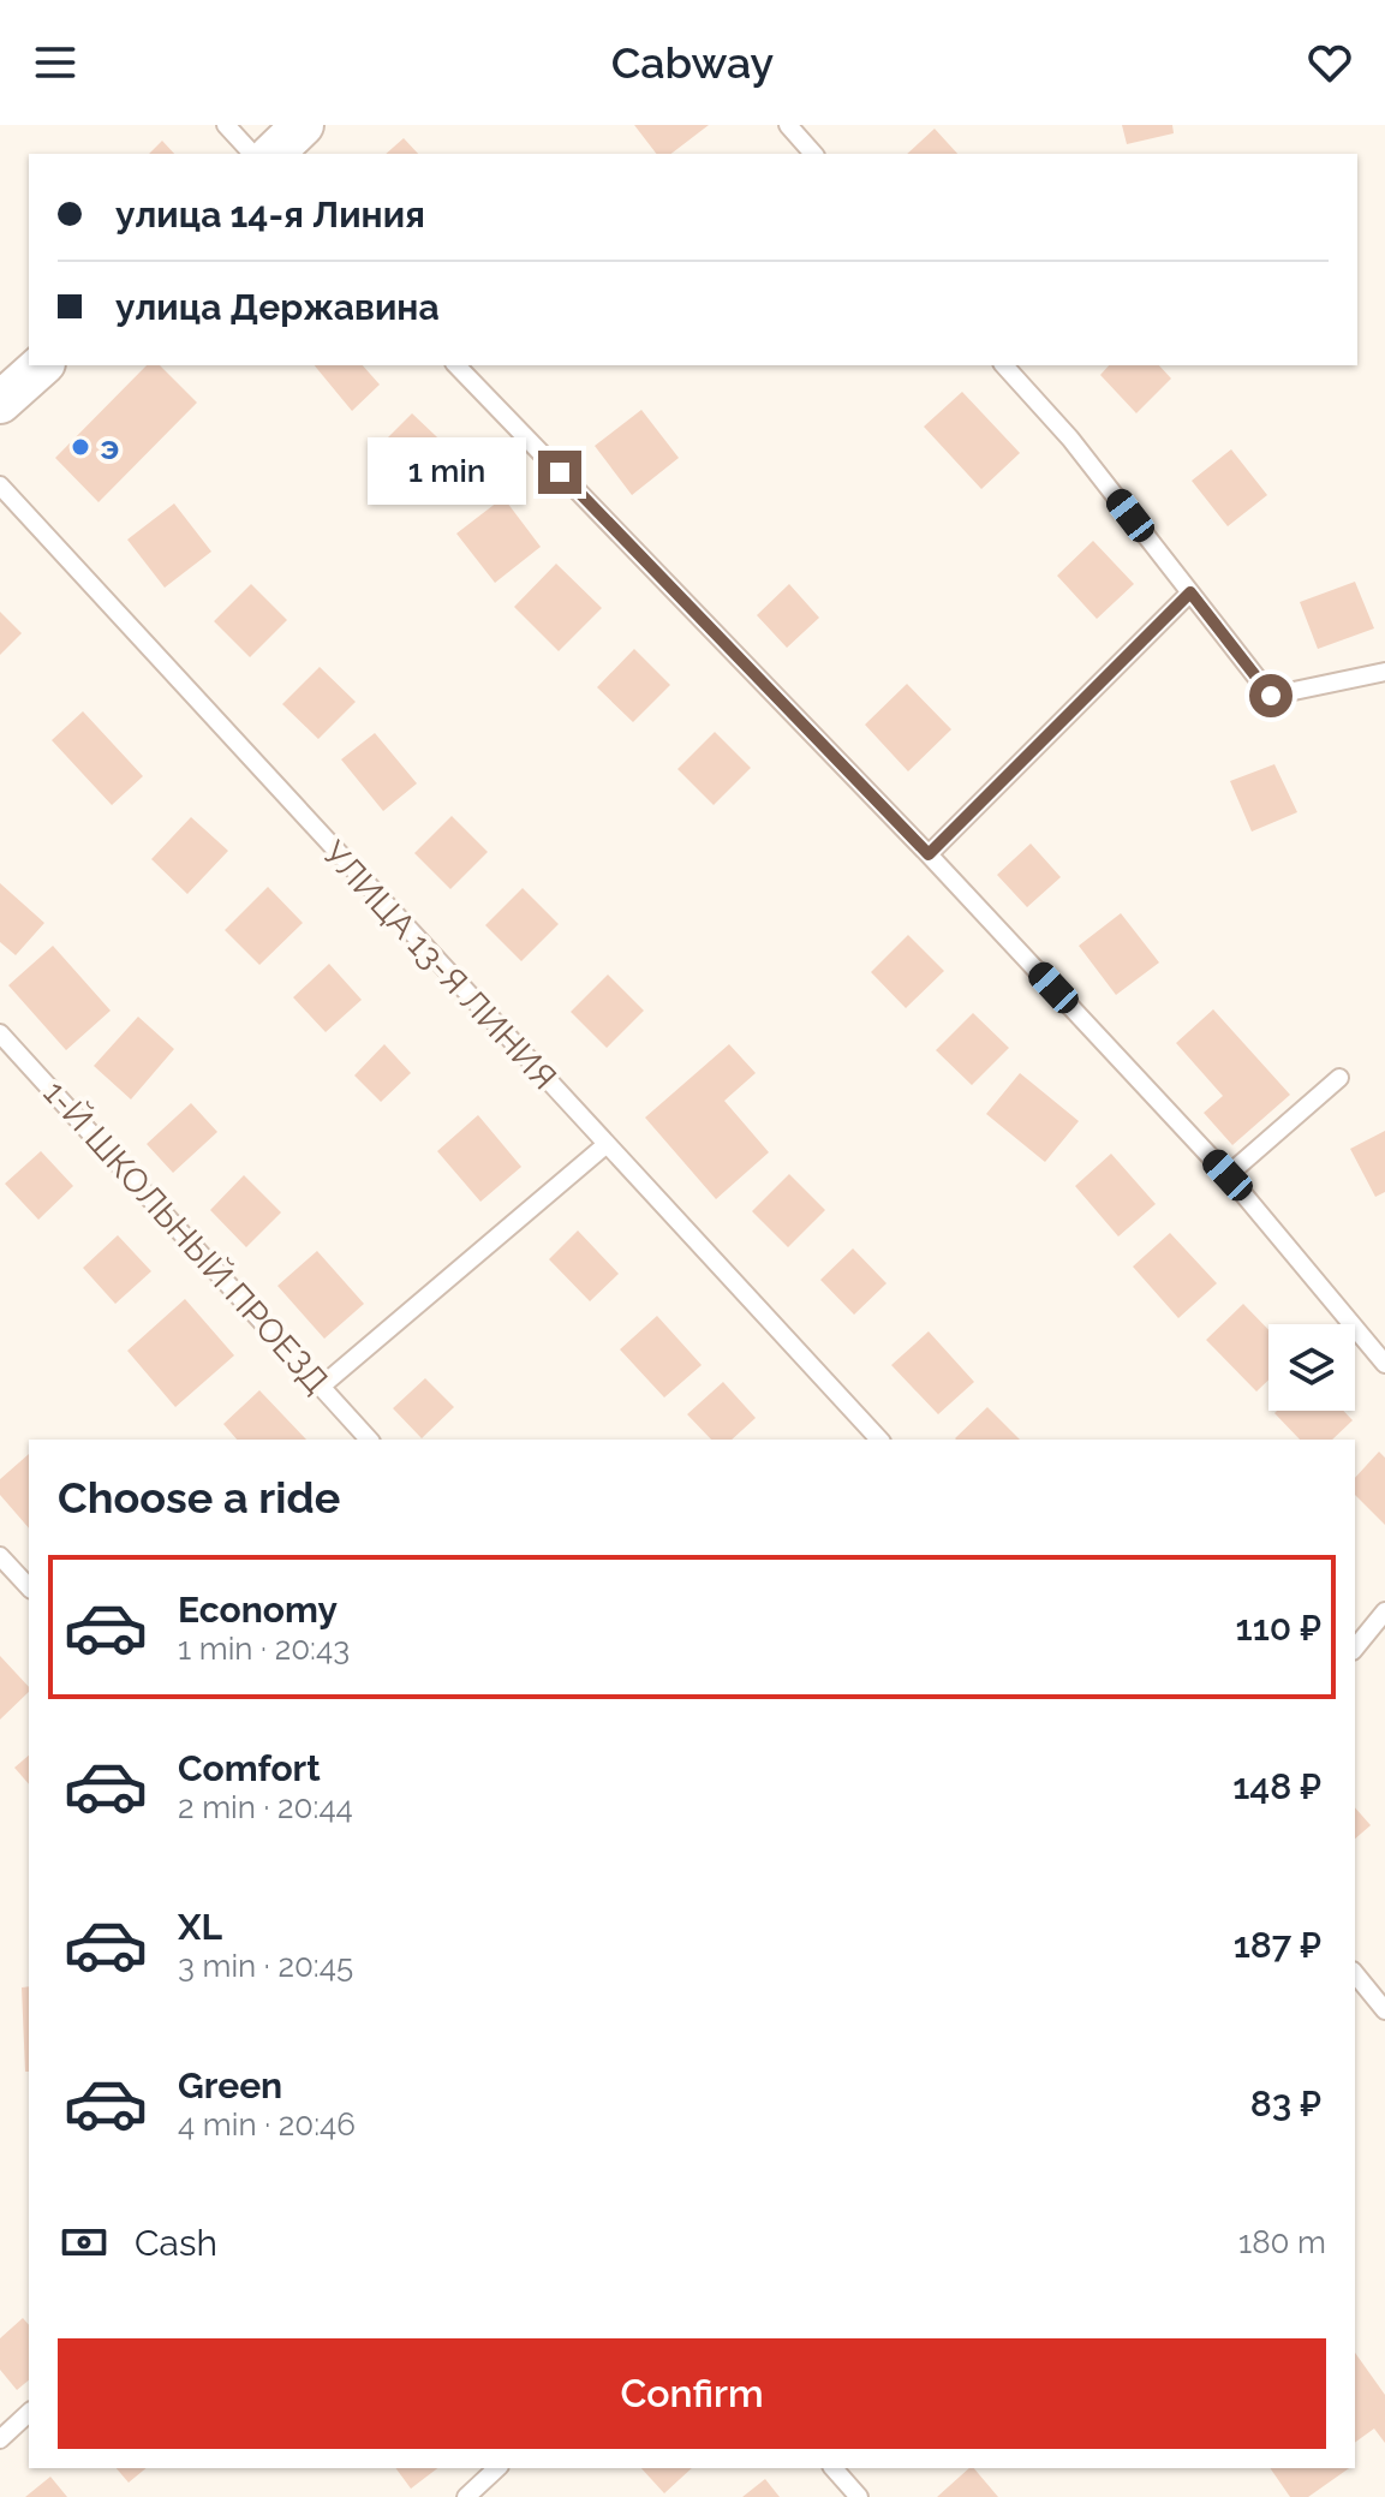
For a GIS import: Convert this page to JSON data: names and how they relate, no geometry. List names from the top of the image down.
{
  "streets": {
    "lane": ["УЛИЦА 13-Я ЛИНИЯ", "1-Й ШКОЛЬНЫЙ ПРОЕЗД"]
  },
  "places": ["э"],
  "page": {
    "header": "Cabway",
    "banner": ["улица 14-я Линия", "улица Державина"],
    "bubble": "1 min",
    "heading": "Choose a ride",
    "list": [
      {
        "name": "Economy",
        "note": "1 min · 20:43",
        "value": "110 ₽"
      },
      {
        "name": "Comfort",
        "note": "2 min · 20:44",
        "value": "148 ₽"
      },
      {
        "name": "XL",
        "note": "3 min · 20:45",
        "value": "187 ₽"
      },
      {
        "name": "Green",
        "note": "4 min · 20:46",
        "value": "83 ₽"
      }
    ],
    "pay": ["Cash", "180 m"],
    "buttons": "Confirm"
  }
}
